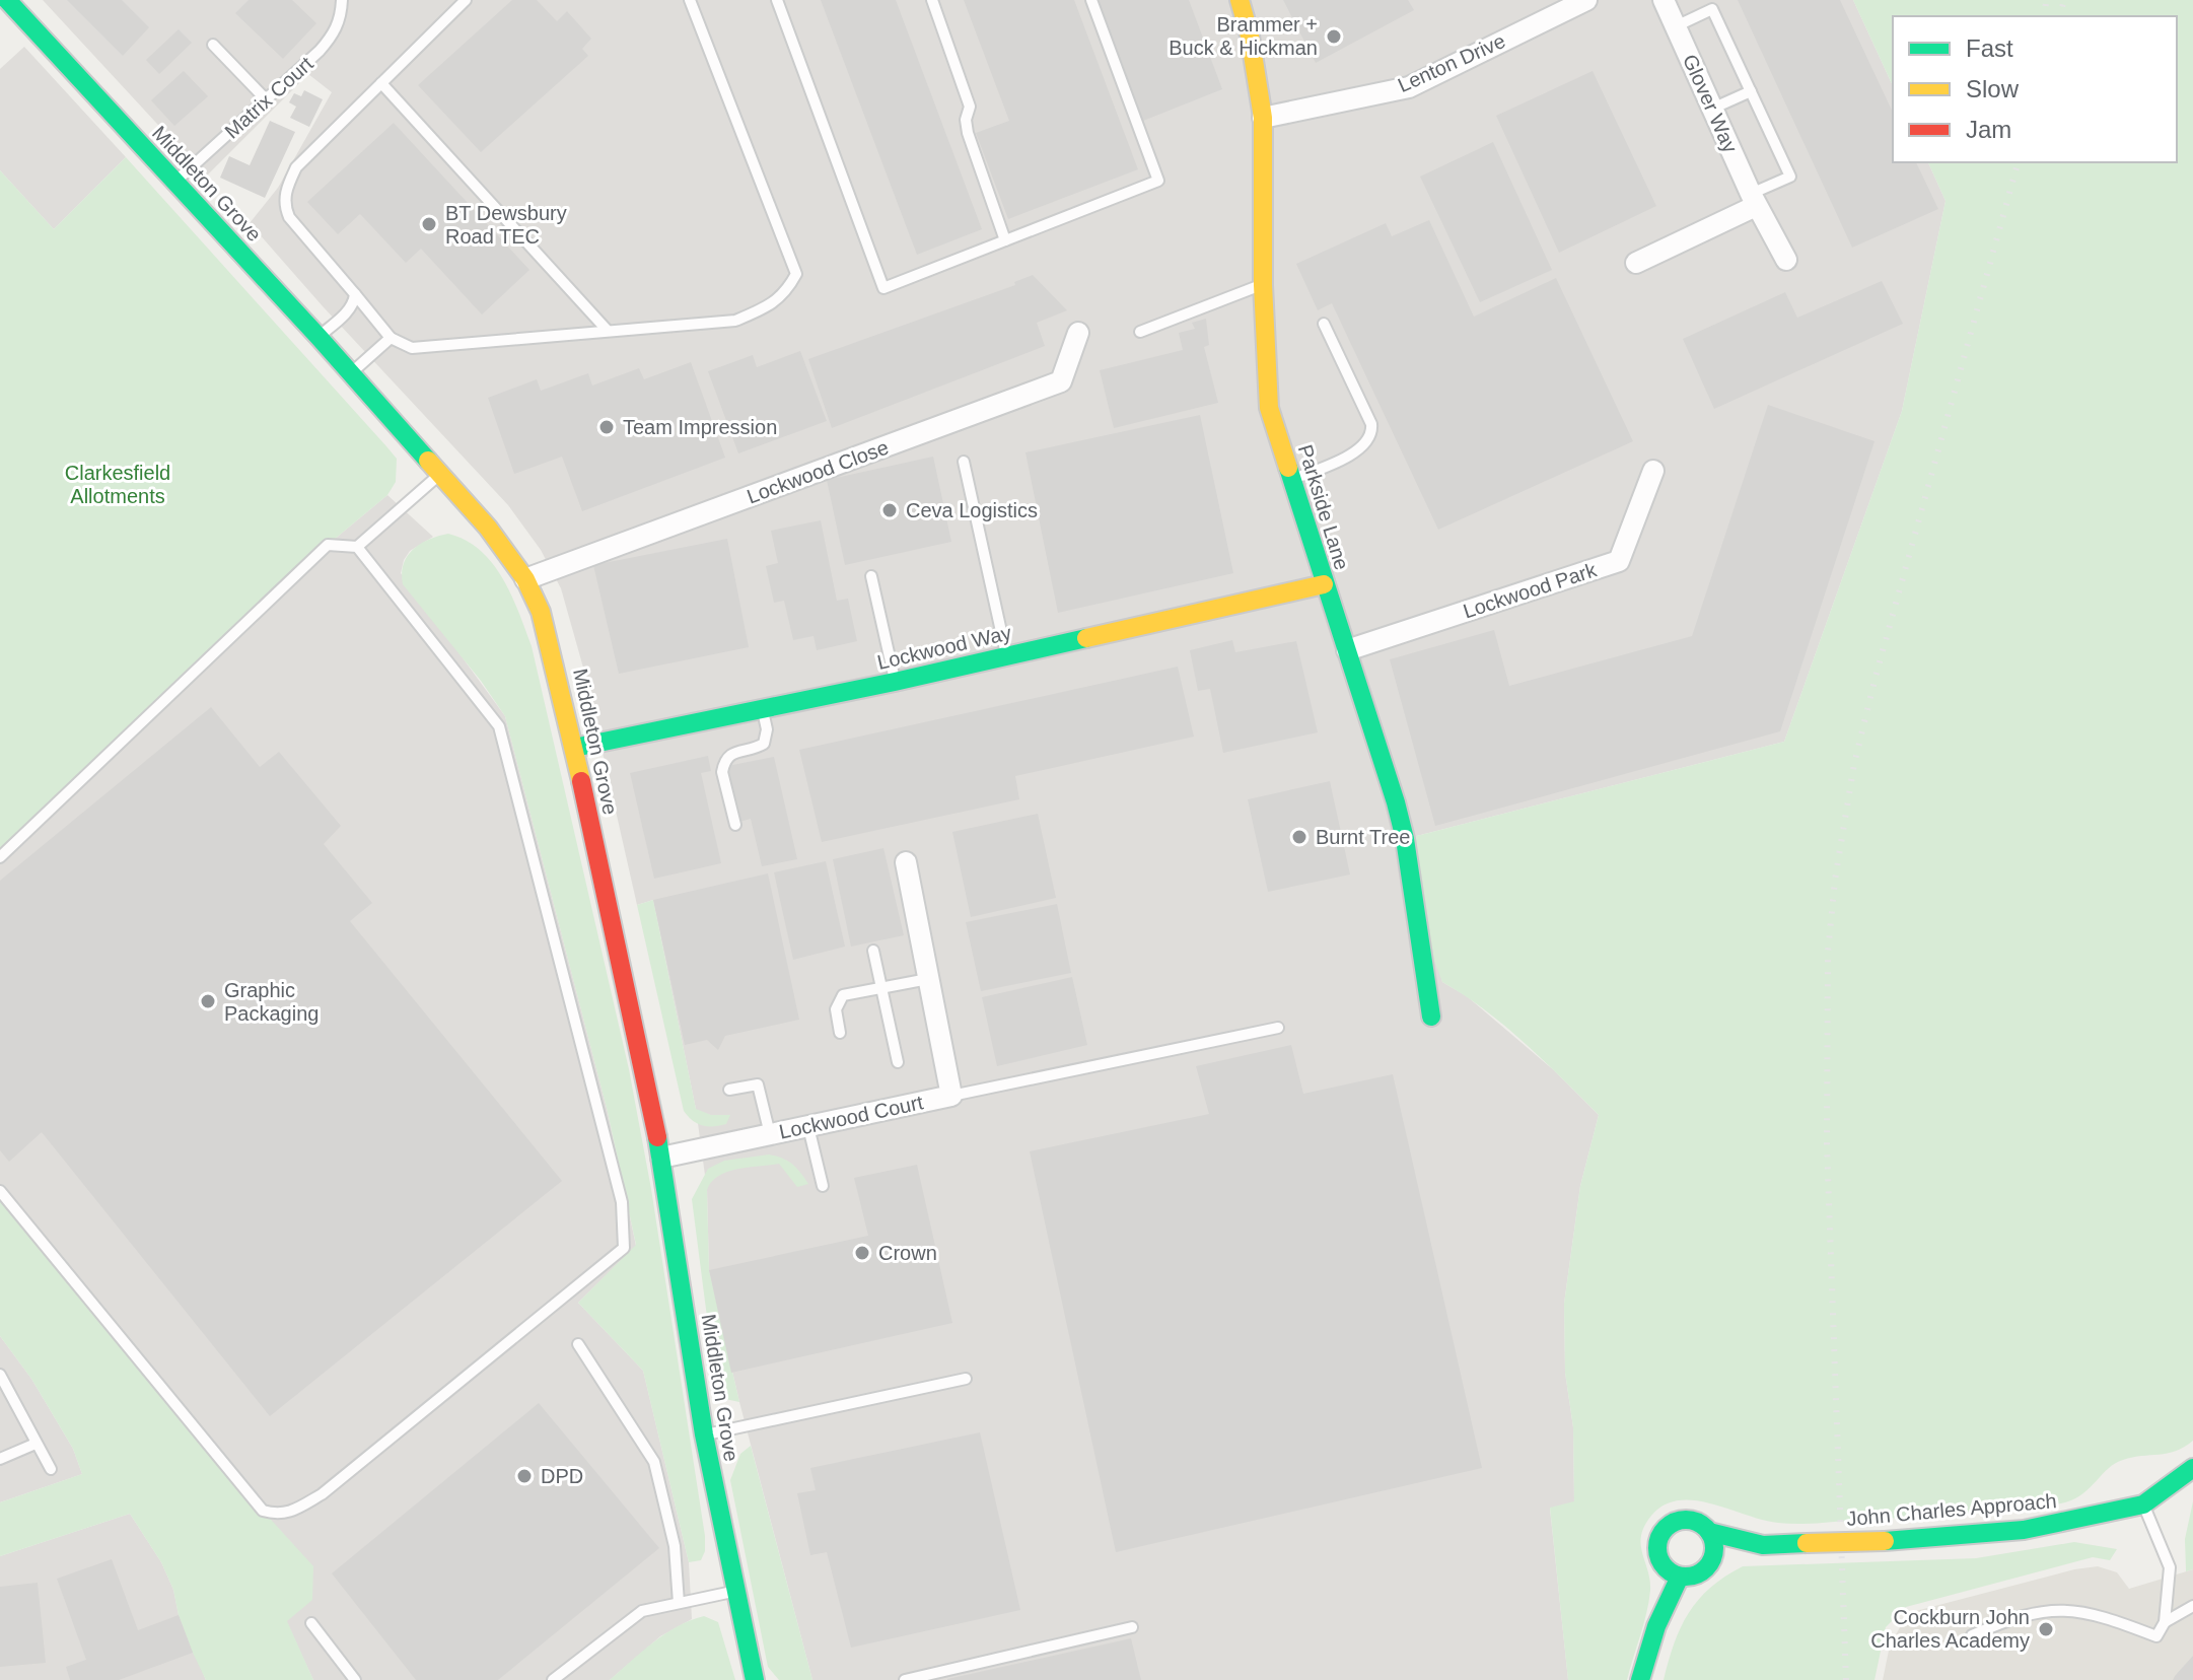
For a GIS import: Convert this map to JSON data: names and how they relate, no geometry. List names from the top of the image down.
{
  "streets": {
    "street": [
      "Lenton Drive",
      "Glover Way",
      "Middleton Grove",
      "Lockwood Close",
      "Parkside Lane",
      "Lockwood Park",
      "Lockwood Way",
      "Lockwood Court",
      "John Charles Approach"
    ],
    "lane": ["Matrix Court"]
  },
  "crossings": [
    ["Lenton Drive", "Parkside Lane"],
    ["Matrix Court", "Middleton Grove"],
    ["Middleton Grove", "Lockwood Close"],
    ["Middleton Grove", "Lockwood Way"],
    ["Middleton Grove", "Lockwood Court"],
    ["Parkside Lane", "Lockwood Park"],
    ["Parkside Lane", "Lockwood Way"]
  ],
  "parks": ["Clarkesfield Allotments"],
  "places": [
    "Brammer + Buck & Hickman",
    "BT Dewsbury Road TEC",
    "Team Impression",
    "Ceva Logistics",
    "Burnt Tree",
    "Graphic Packaging",
    "Crown",
    "DPD",
    "Cockburn John Charles Academy"
  ],
  "legend": ["Fast", "Slow", "Jam"]
}
